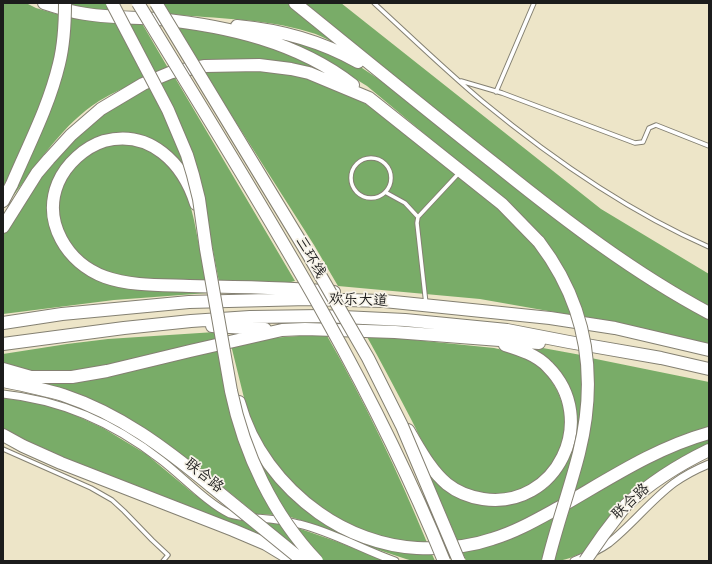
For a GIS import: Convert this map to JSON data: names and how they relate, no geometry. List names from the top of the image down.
{
  "streets": {
    "highway": ["三环线", "欢乐大道"],
    "street": ["联合路"]
  }
}
